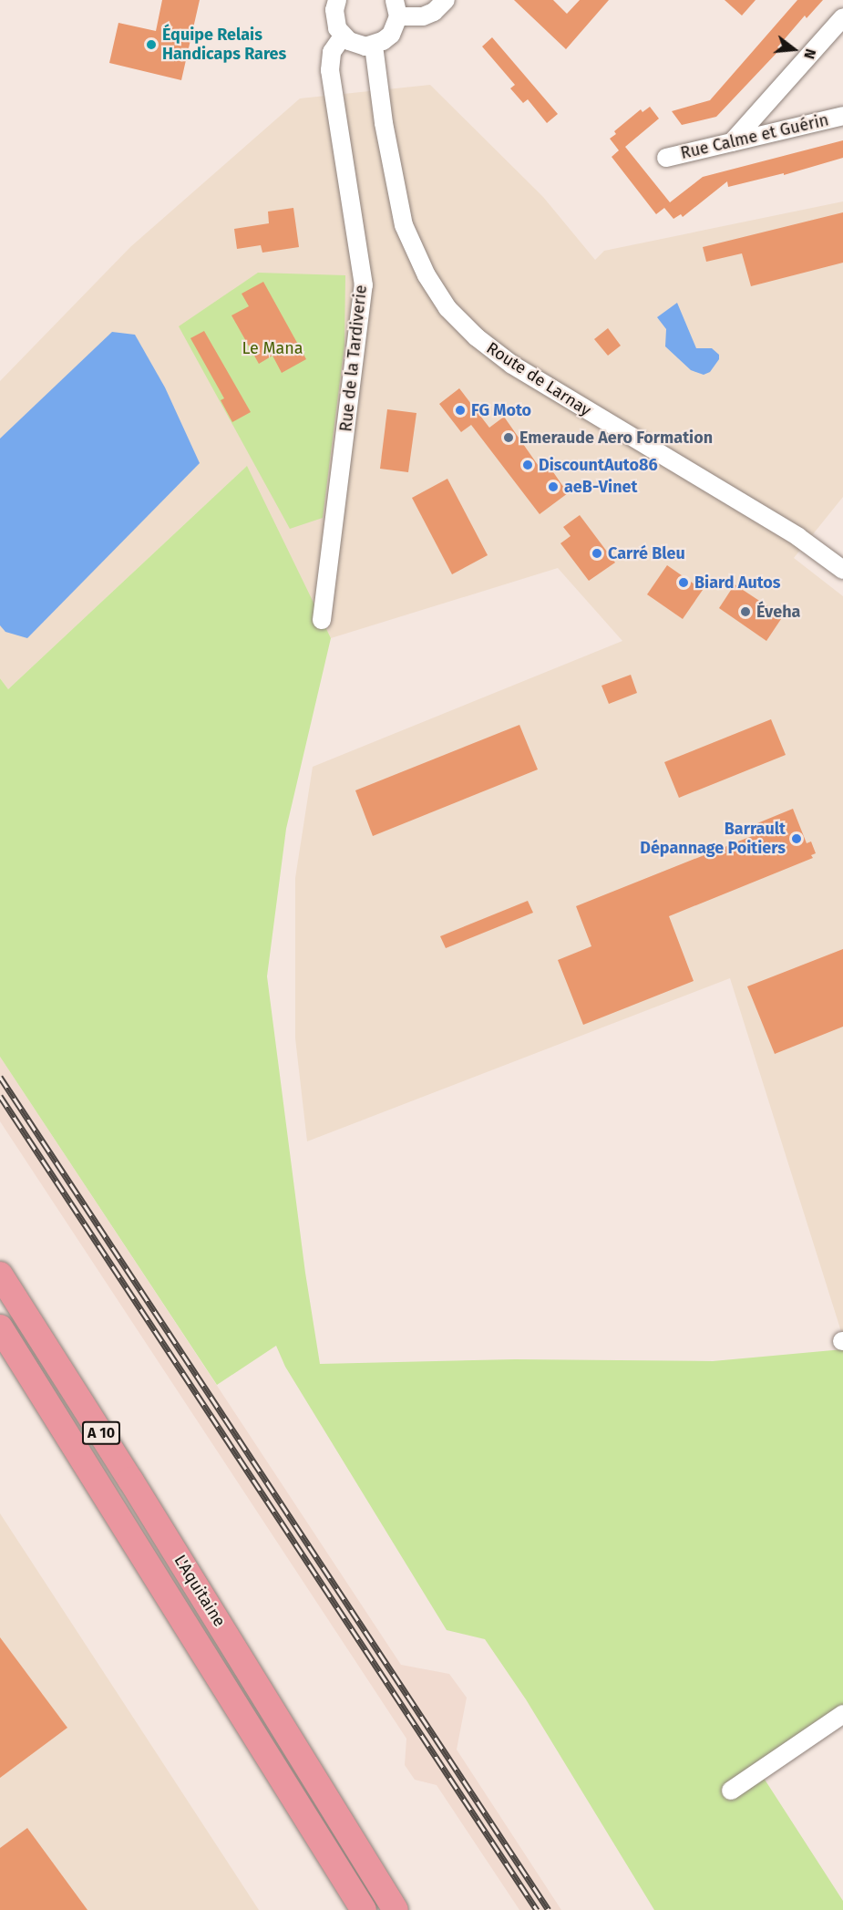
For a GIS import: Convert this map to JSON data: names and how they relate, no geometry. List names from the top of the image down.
{
  "streets": {
    "highway": ["A 10", "L'Aquitaine"],
    "street": ["Rue Calme et Guérin", "Rue de la Tardiverie", "Route de Larnay"]
  },
  "parks": ["Le Mana"],
  "places": [
    "Équipe Relais Handicaps Rares",
    "FG Moto",
    "Emeraude Aero Formation",
    "DiscountAuto86",
    "aeB-Vinet",
    "Carré Bleu",
    "Biard Autos",
    "Éveha",
    "Barrault Dépannage Poitiers"
  ],
  "north": "right"
}
